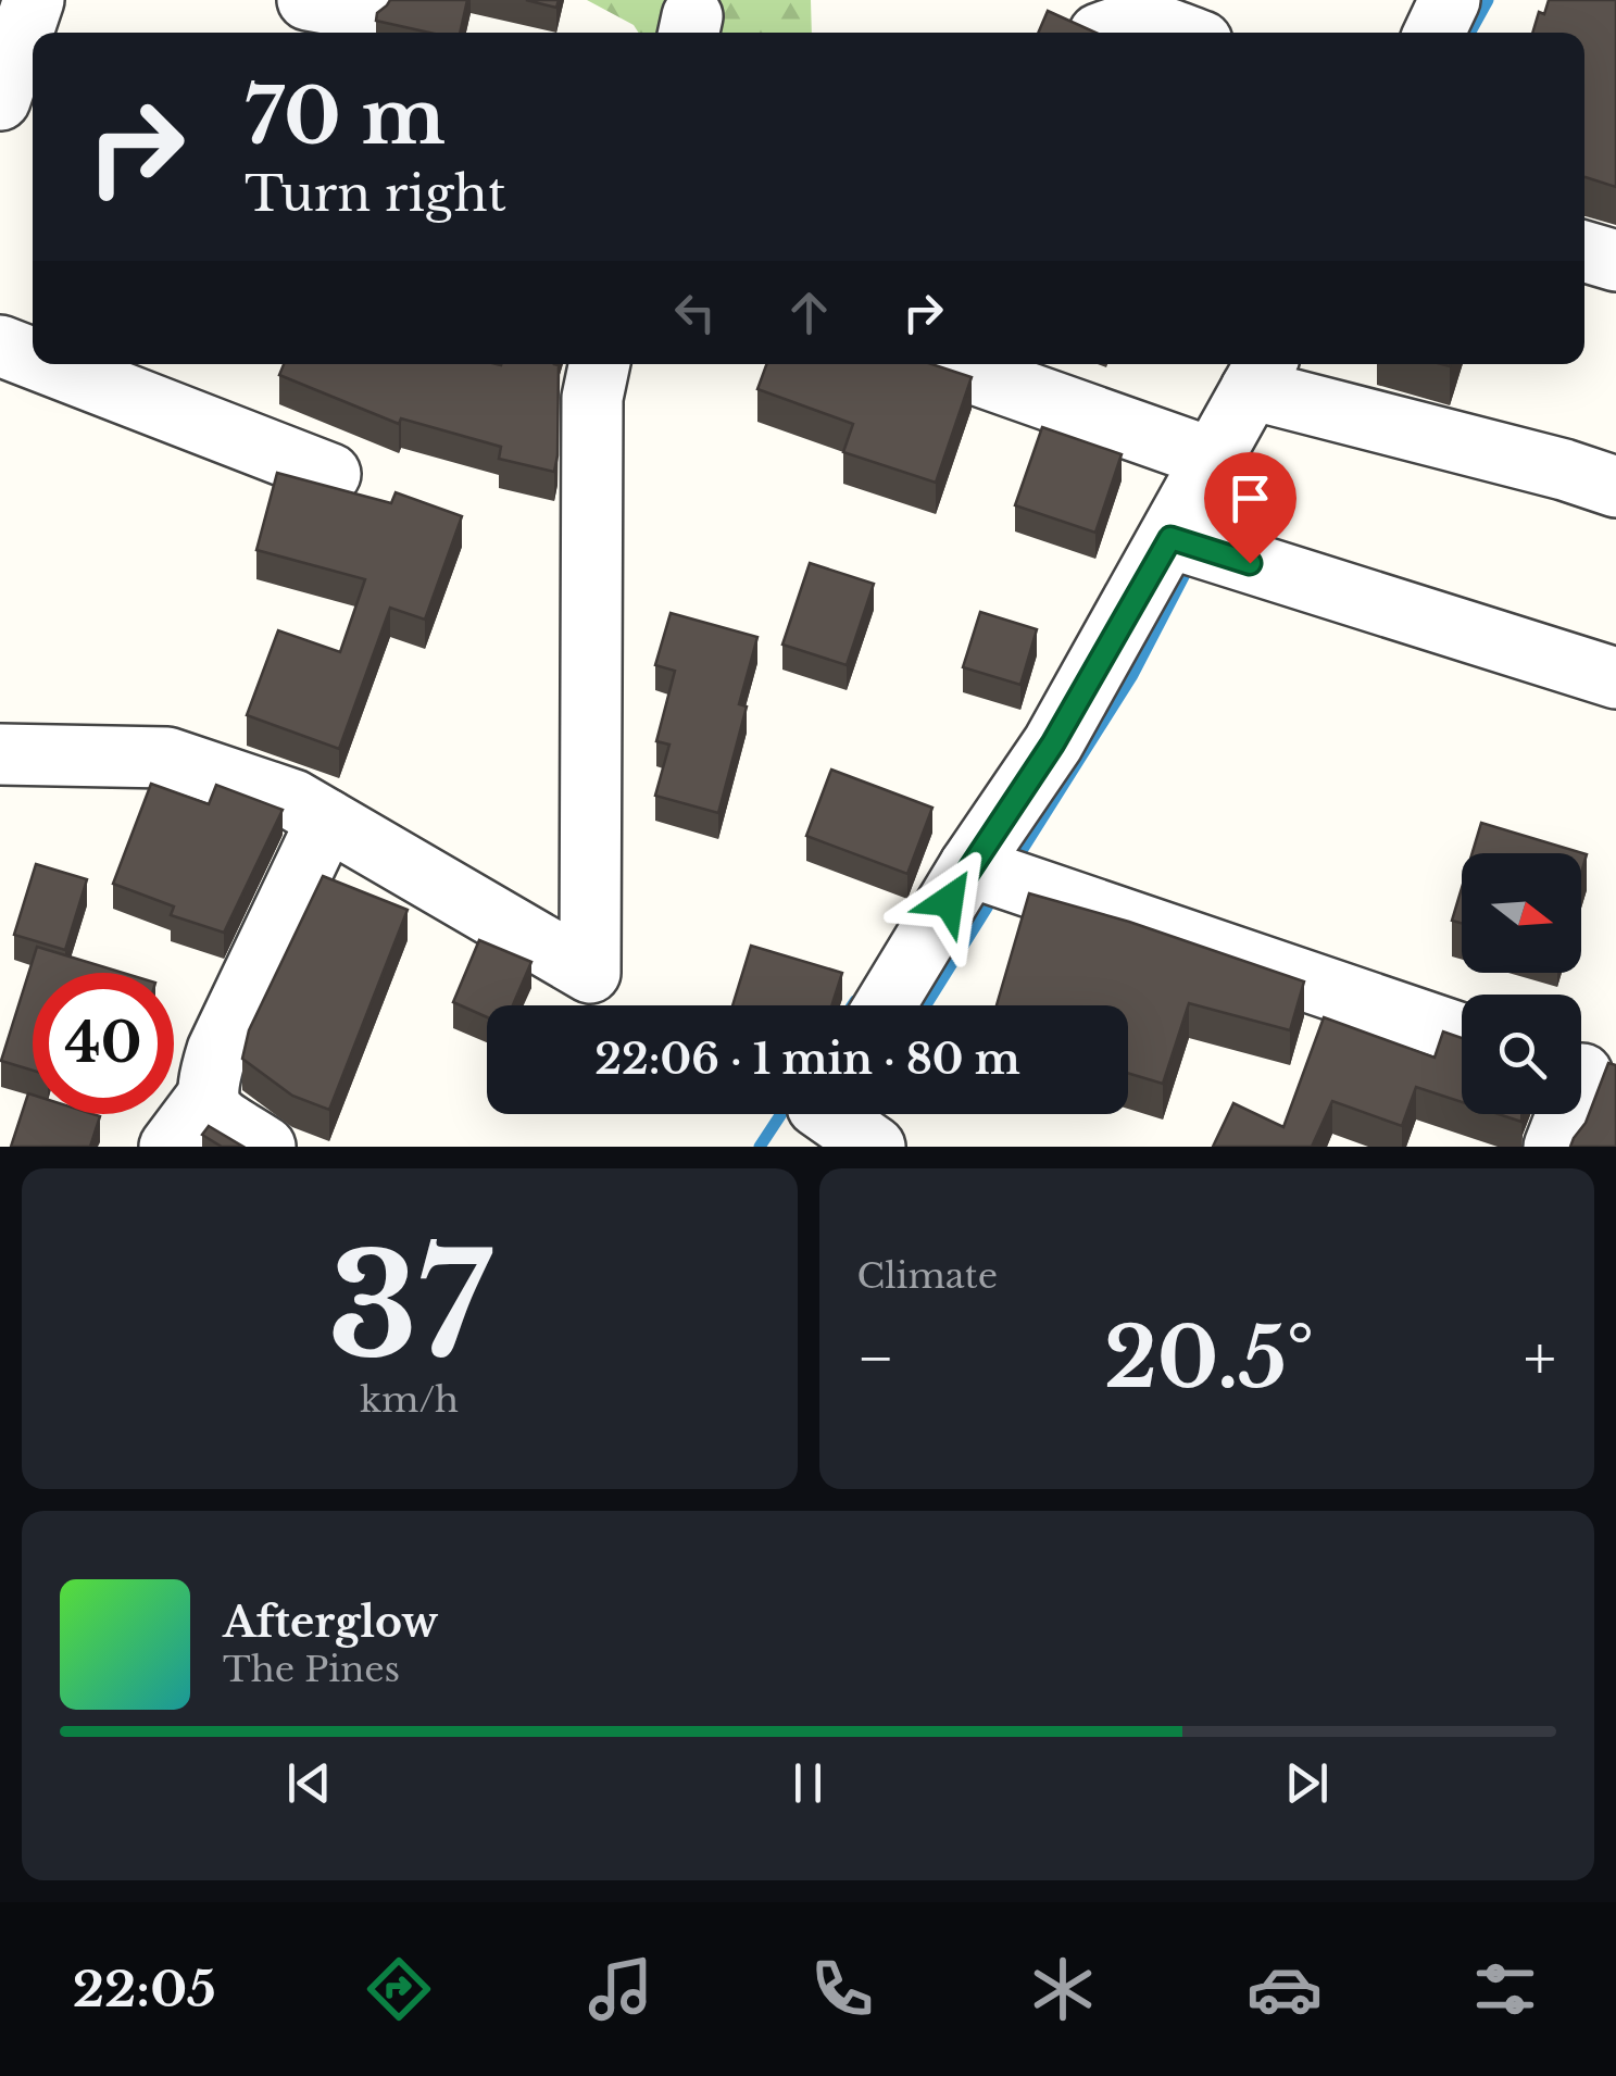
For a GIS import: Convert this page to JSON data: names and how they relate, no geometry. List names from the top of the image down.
{
  "north": "right",
  "page": {
    "turn": ["70 m", "Turn right"],
    "limit": "40",
    "trip": "22:06 · 1 min · 80 m",
    "tile": [
      ["37", "km/h"],
      "Climate"
    ],
    "heat": ["−", "20.5°", "+"],
    "song": ["Afterglow", "The Pines"],
    "tabs": "22:05"
  }
}
